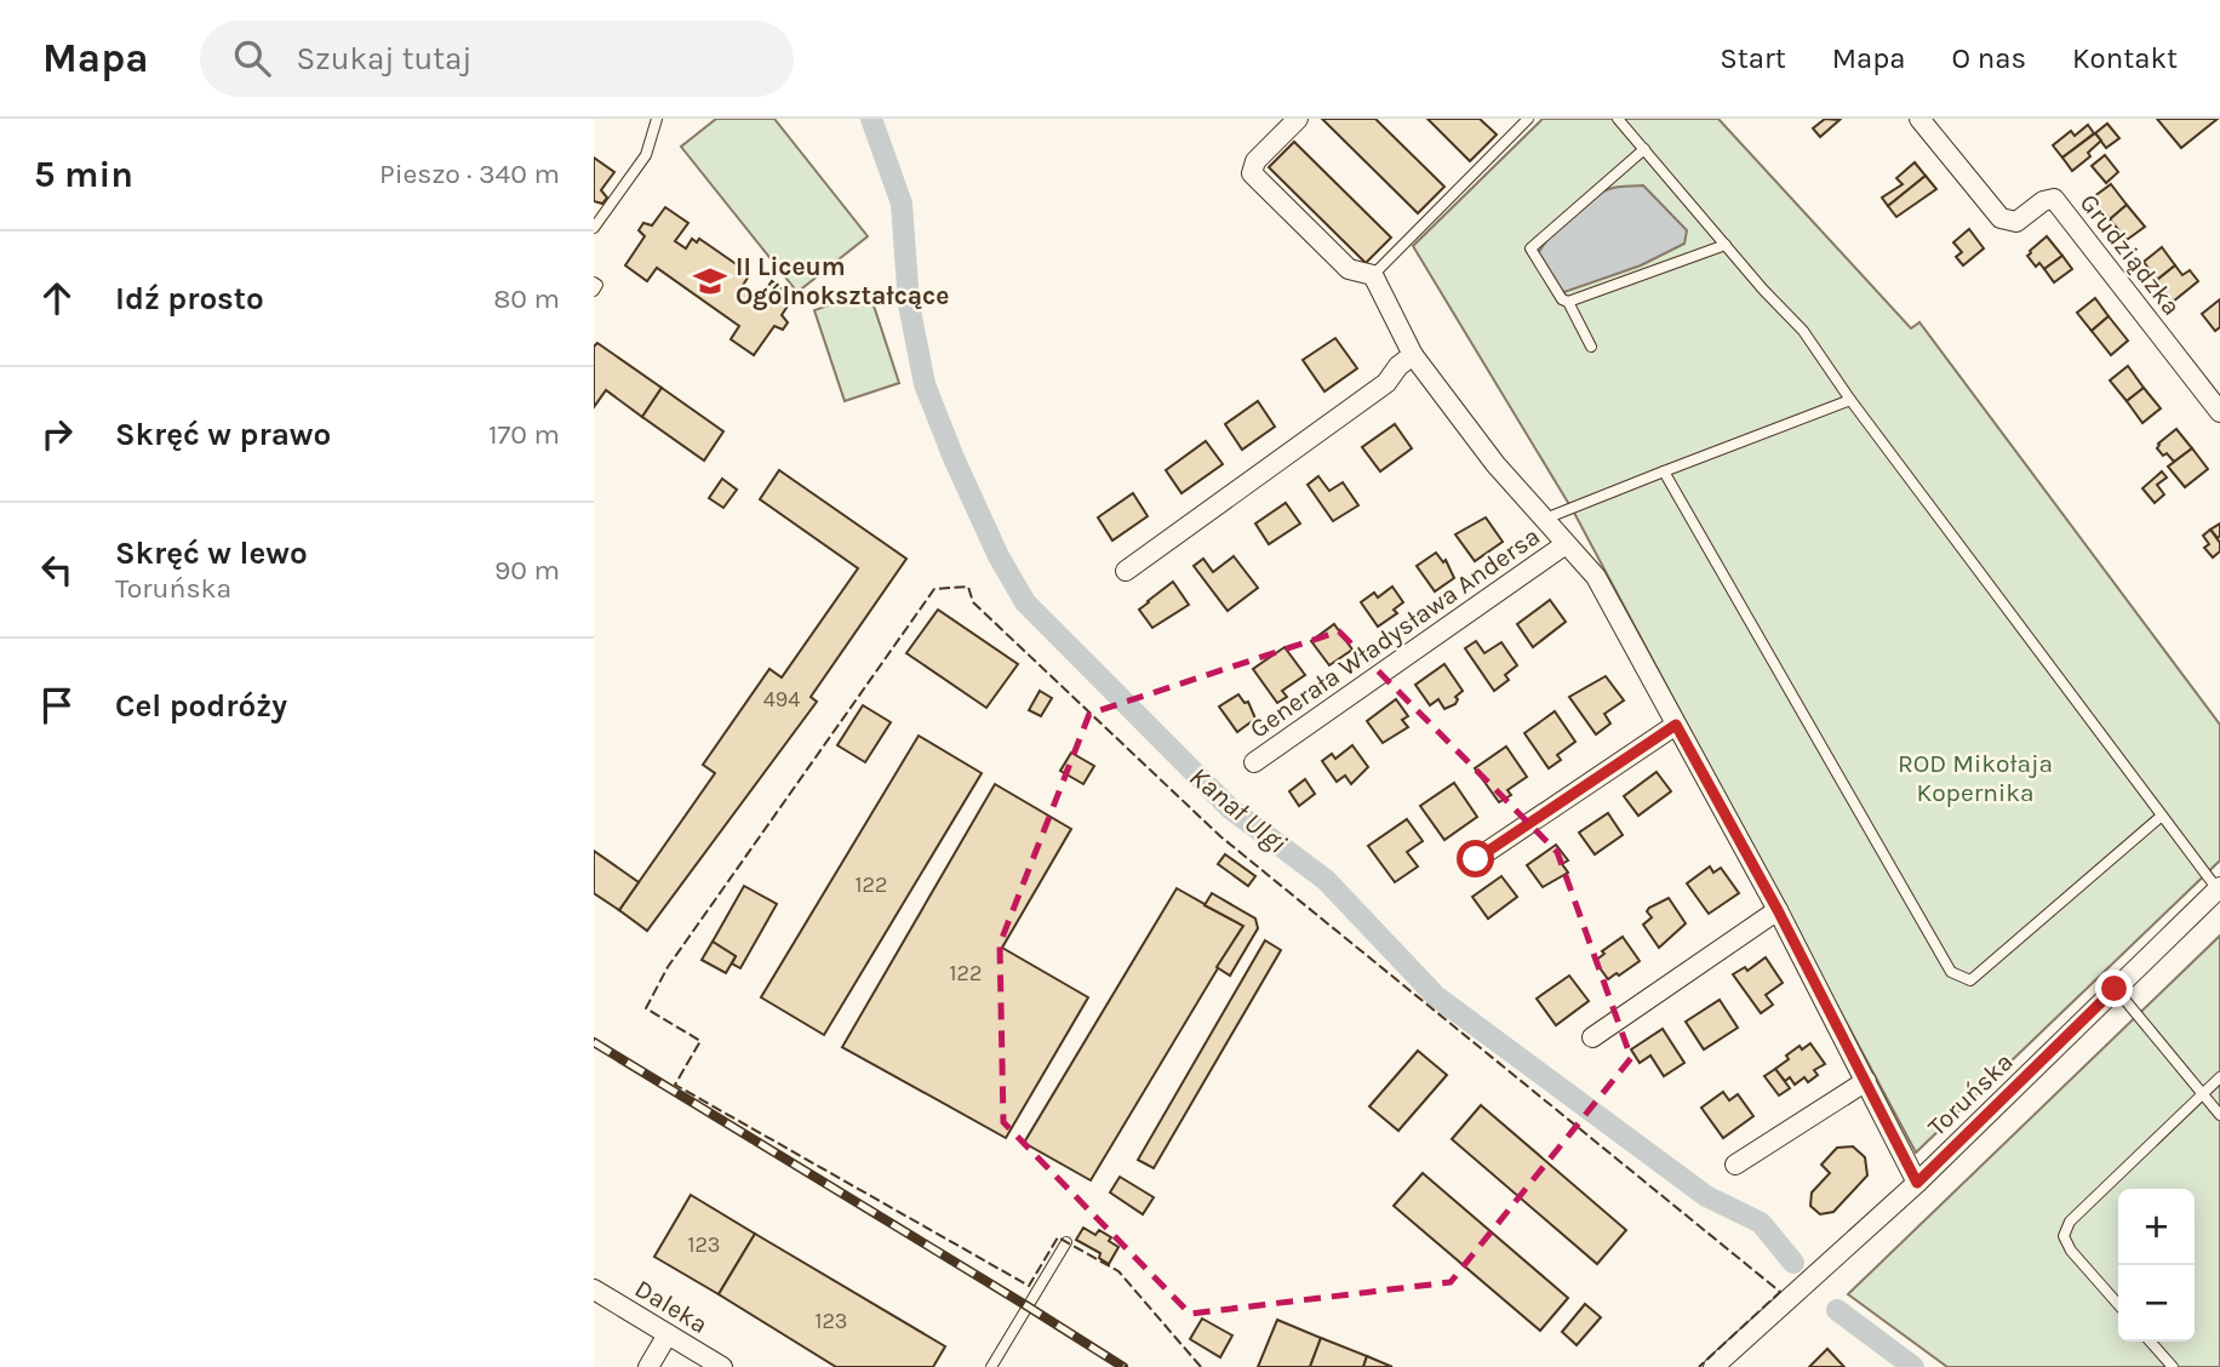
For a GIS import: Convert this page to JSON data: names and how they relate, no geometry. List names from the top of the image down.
{
  "streets": {
    "street": [
      "Grudziądzka",
      "Generała Władysława Andersa",
      "Toruńska",
      "Daleka"
    ]
  },
  "crossings": [
    ["Generała Władysława Andersa", "Toruńska"]
  ],
  "water": ["Kanał Ulgi"],
  "parks": ["ROD Mikołaja Kopernika"],
  "places": {
    "school or university": ["II Liceum Ogólnokształcące"]
  },
  "house_numbers": [
    "494",
    "122",
    "122",
    "123",
    "123"
  ],
  "page": {
    "header": "Mapa",
    "search": "Szukaj tutaj",
    "nav": [
      "Start",
      "Mapa",
      "O nas",
      "Kontakt"
    ],
    "heading": ["5 min", "Pieszo · 340 m"],
    "list": [
      ["Idź prosto", "80 m"],
      ["Skręć w prawo", "170 m"],
      ["Skręć w lewo", "Toruńska", "90 m"],
      "Cel podróży"
    ],
    "map_buttons": ["+", "−"]
  }
}
